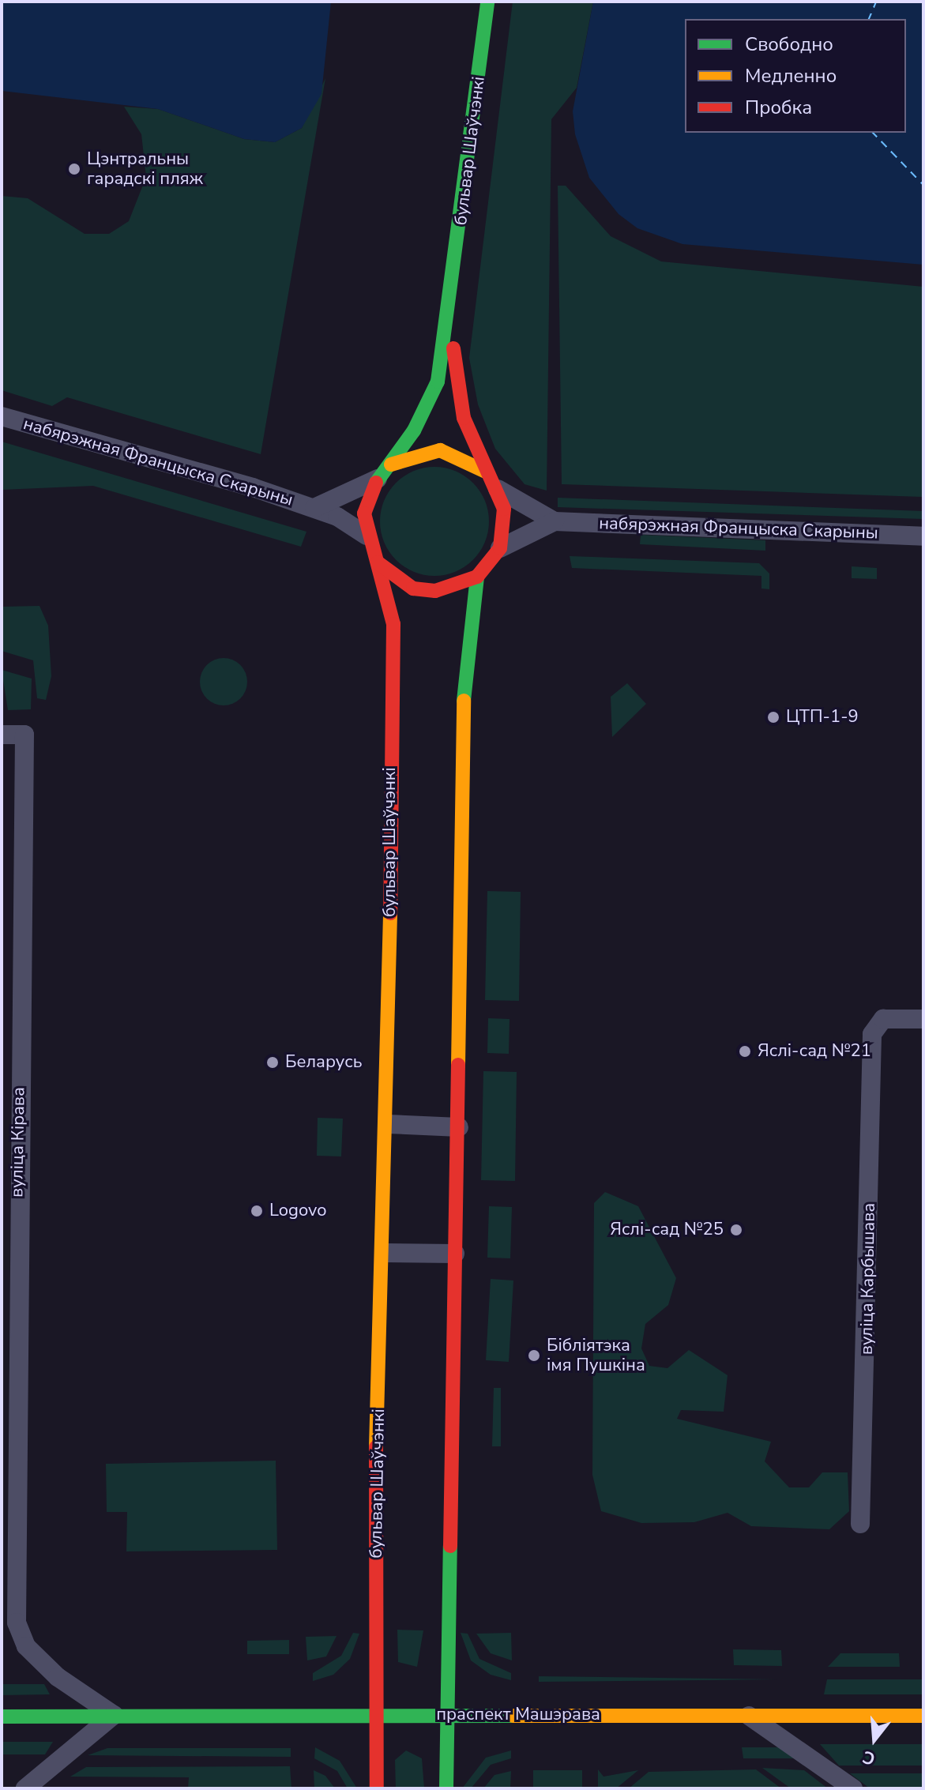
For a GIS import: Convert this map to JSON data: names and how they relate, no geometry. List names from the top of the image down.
{
  "streets": {
    "main road": ["бульвар Шаўчэнкі", "праспект Машэрава"],
    "street": ["набярэжная Францыска Скарыны", "вуліца Кірава", "вуліца Карбышава"]
  },
  "crossings": [
    ["бульвар Шаўчэнкі", "набярэжная Францыска Скарыны"],
    ["бульвар Шаўчэнкі", "праспект Машэрава"],
    ["вуліца Кірава", "праспект Машэрава"]
  ],
  "places": [
    "Цэнтральны гарадскі пляж",
    "ЦТП-1-9",
    "Яслі-сад №21",
    "Беларусь",
    "Logovo",
    "Яслі-сад №25",
    "Бібліятэка імя Пушкіна"
  ],
  "legend": ["Свободно", "Медленно", "Пробка"],
  "north": "bottom"
}
